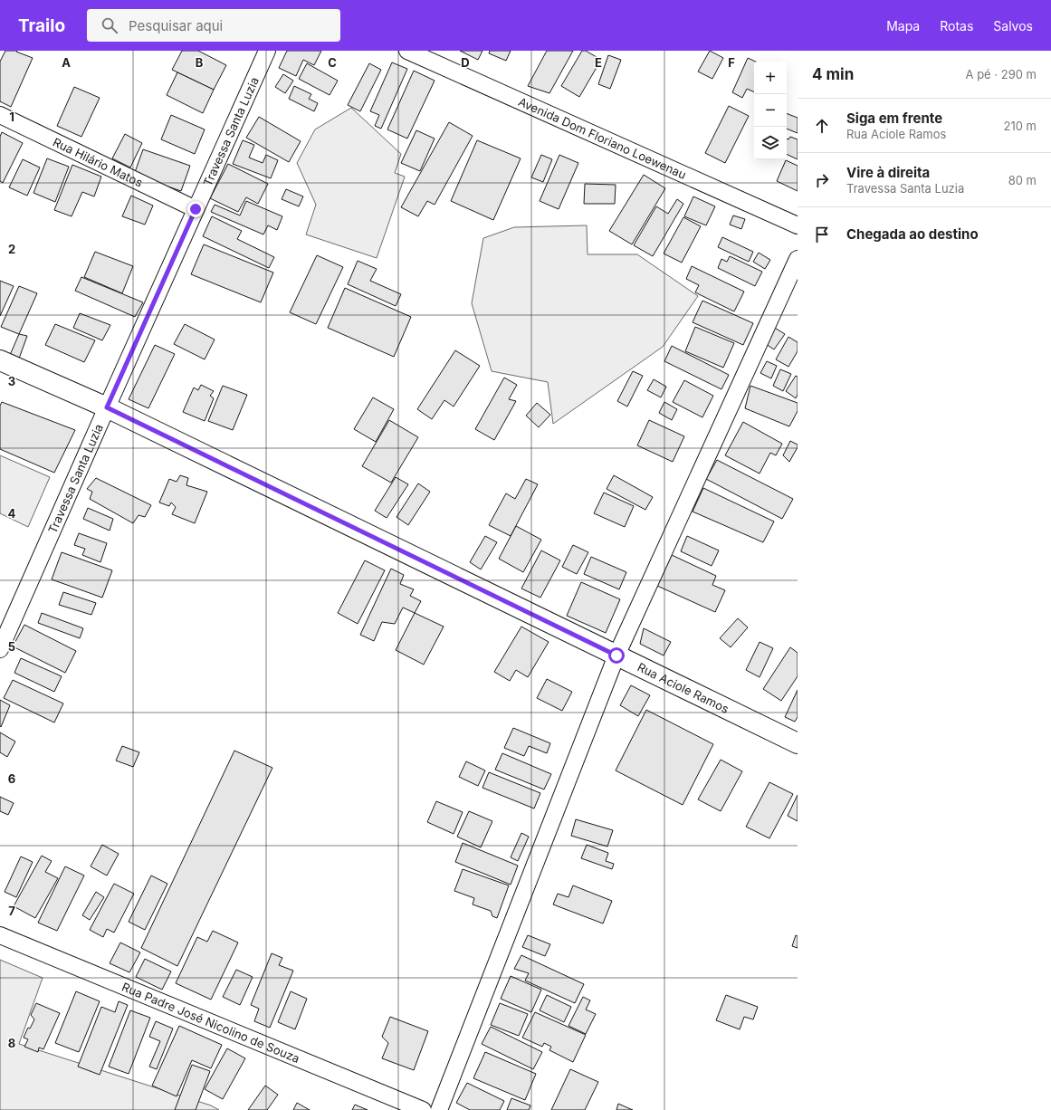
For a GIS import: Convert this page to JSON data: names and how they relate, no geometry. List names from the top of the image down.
{
  "streets": {
    "street": [
      "Travessa Santa Luzia",
      "Avenida Dom Floriano Loewenau",
      "Rua Hilário Matos",
      "Rua Aciole Ramos",
      "Rua Padre José Nicolino de Souza"
    ]
  },
  "crossings": [
    ["Travessa Santa Luzia", "Rua Hilário Matos"],
    ["Travessa Santa Luzia", "Rua Aciole Ramos"]
  ],
  "page": {
    "header": "Trailo",
    "search": "Pesquisar aqui",
    "nav": ["Mapa", "Rotas", "Salvos"],
    "heading": ["4 min", "A pé · 290 m"],
    "map_buttons": ["+", "−"],
    "list": [
      ["Siga em frente", "Rua Aciole Ramos", "210 m"],
      ["Vire à direita", "Travessa Santa Luzia", "80 m"],
      "Chegada ao destino"
    ]
  },
  "grid": {
    "columns": [
      "A",
      "B",
      "C",
      "D",
      "E",
      "F"
    ],
    "rows": [
      "1",
      "2",
      "3",
      "4",
      "5",
      "6",
      "7",
      "8"
    ]
  }
}
